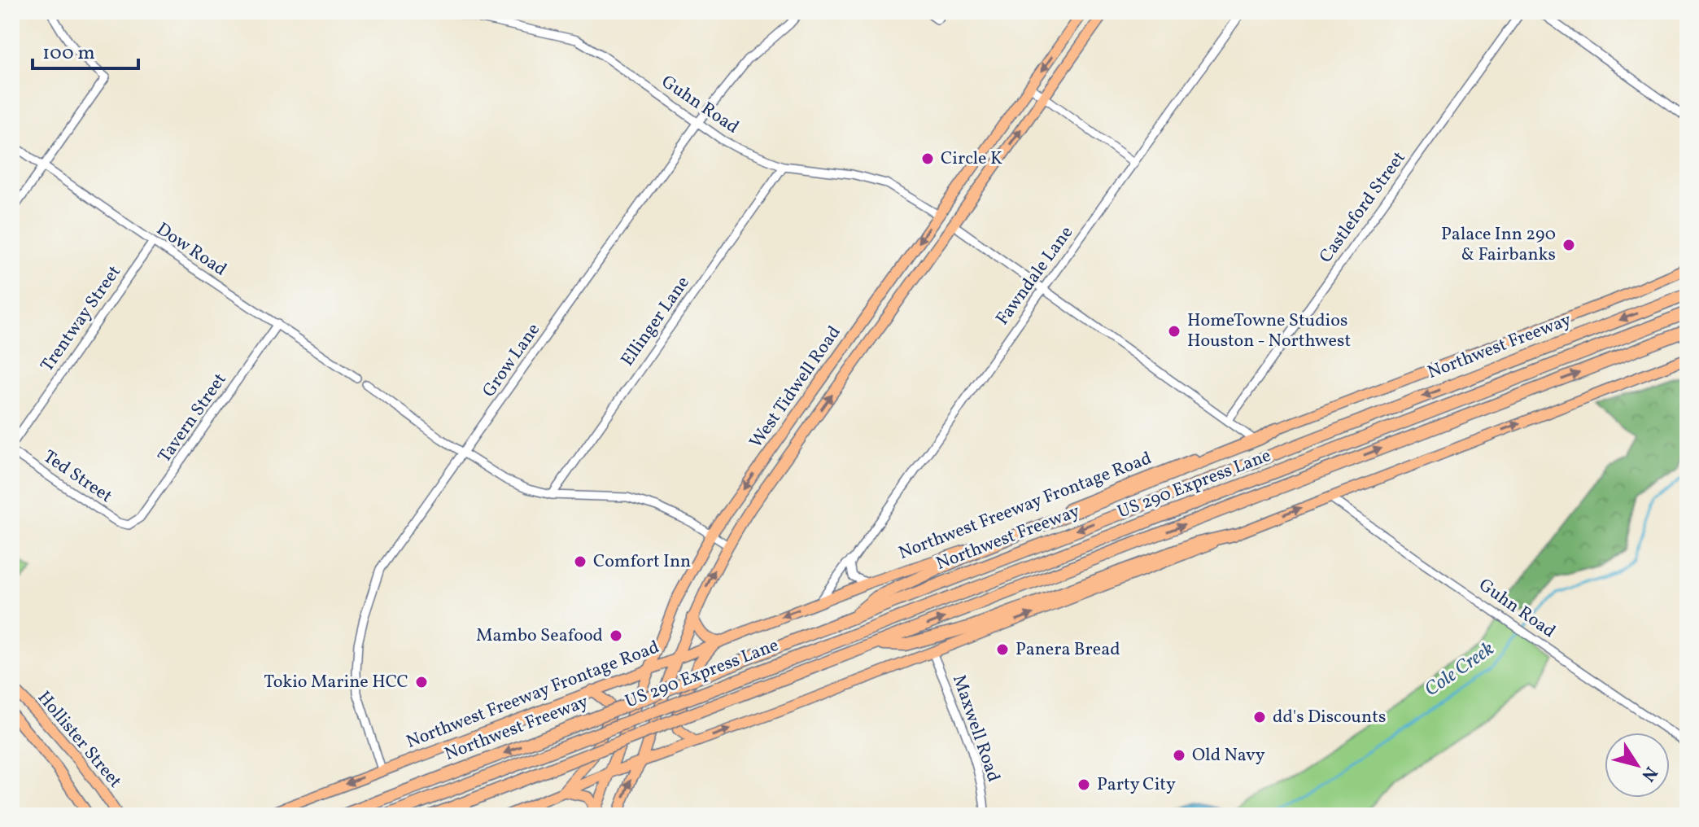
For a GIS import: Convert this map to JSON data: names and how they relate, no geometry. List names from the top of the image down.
{
  "streets": {
    "highway": ["Northwest Freeway", "US 290 Express Lane"],
    "main road": ["West Tidwell Road", "Northwest Freeway Frontage Road", "Hollister Street"],
    "street": [
      "Guhn Road",
      "Castleford Street",
      "Dow Road",
      "Fawndale Lane",
      "Trentway Street",
      "Ellinger Lane",
      "Grow Lane",
      "Tavern Street",
      "Ted Street",
      "Maxwell Road"
    ]
  },
  "crossings": [
    ["Guhn Road", "Ellinger Lane"],
    ["Guhn Road", "Grow Lane"],
    ["Guhn Road", "West Tidwell Road"],
    ["Dow Road", "Trentway Street"],
    ["Dow Road", "Tavern Street"],
    ["Fawndale Lane", "Northwest Freeway Frontage Road"],
    ["Grow Lane", "Northwest Freeway Frontage Road"],
    ["West Tidwell Road", "Northwest Freeway Frontage Road"],
    ["Tavern Street", "Ted Street"]
  ],
  "water": ["Cole Creek"],
  "places": [
    "Circle K",
    "Palace Inn 290 & Fairbanks",
    "HomeTowne Studios Houston - Northwest",
    "Comfort Inn",
    "Mambo Seafood",
    "Panera Bread",
    "Tokio Marine HCC",
    "dd's Discounts",
    "Old Navy",
    "Party City"
  ],
  "scale_bar": "100 m",
  "north": "bottom right"
}
